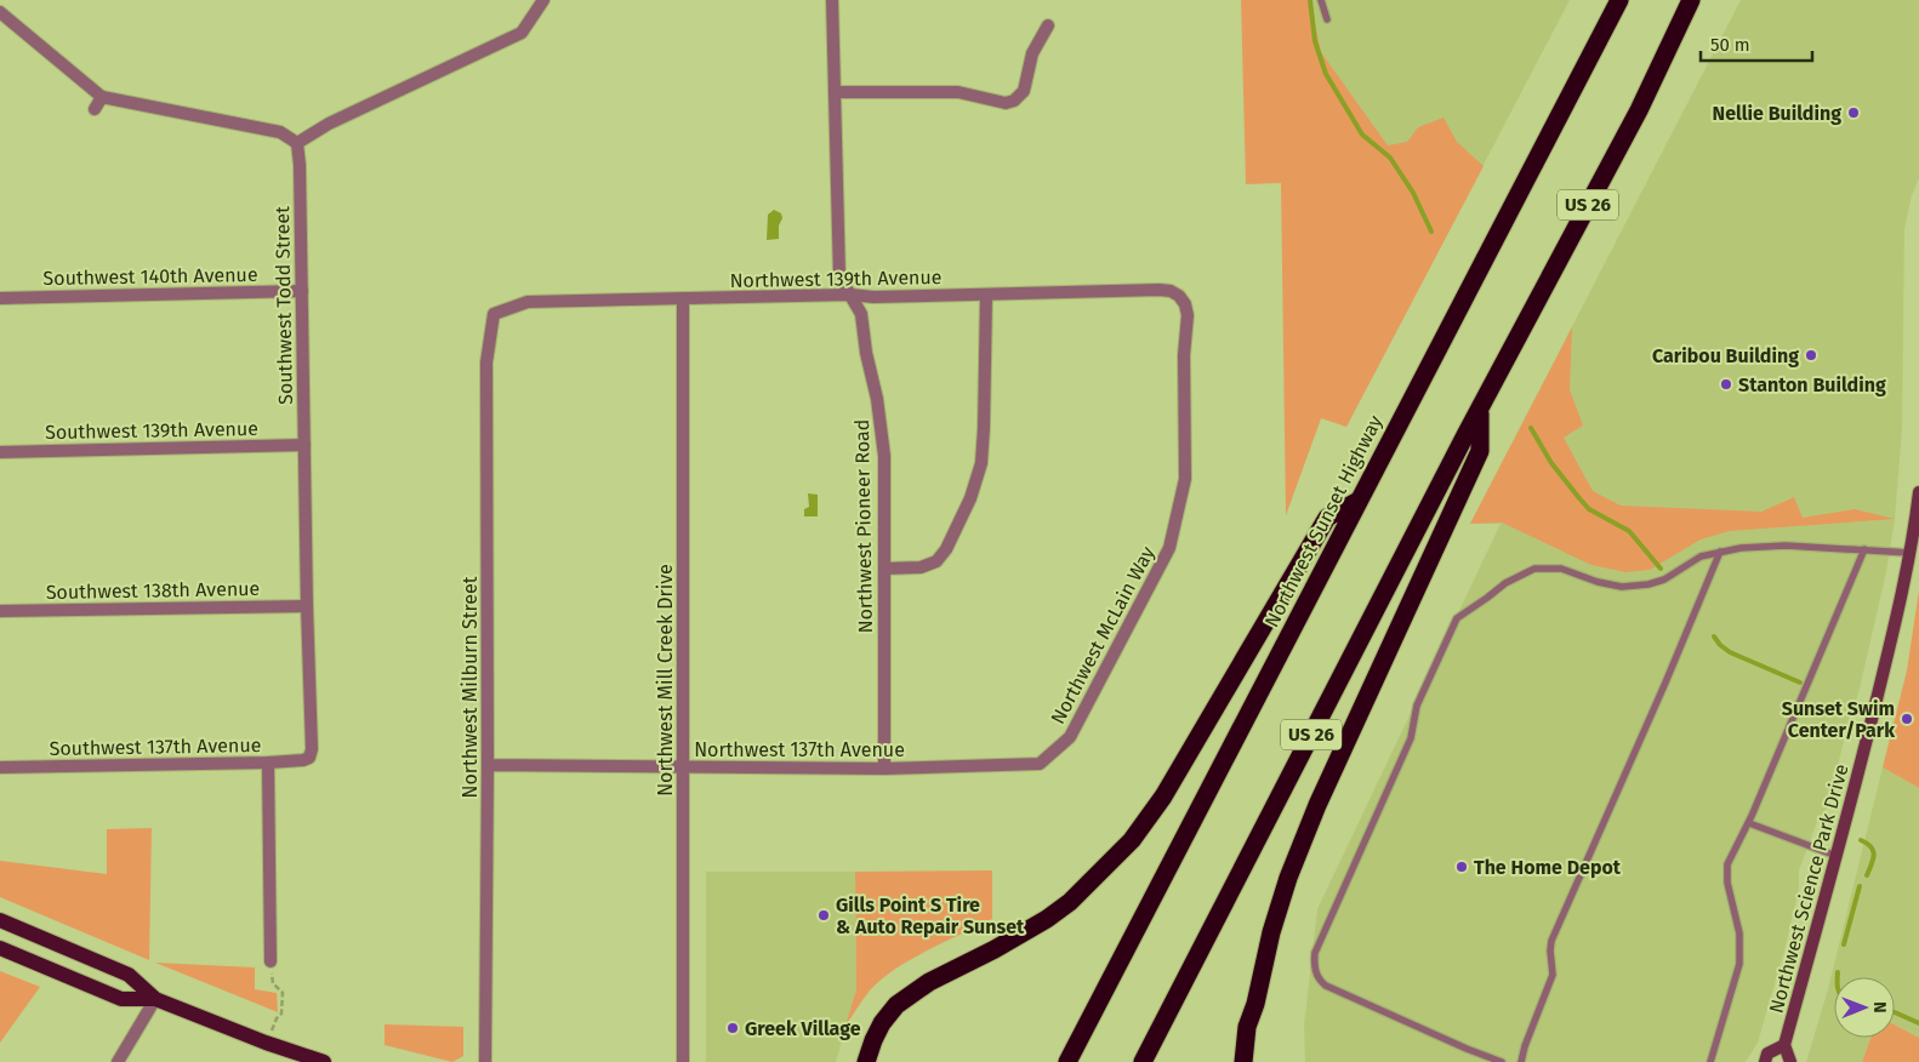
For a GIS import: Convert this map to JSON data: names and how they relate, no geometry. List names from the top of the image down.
{
  "streets": {
    "highway": ["US 26", "Northwest Sunset Highway"],
    "street": [
      "Southwest 140th Avenue",
      "Northwest 139th Avenue",
      "Southwest Todd Street",
      "Southwest 139th Avenue",
      "Northwest Pioneer Road",
      "Southwest 138th Avenue",
      "Northwest McLain Way",
      "Northwest Mill Creek Drive",
      "Northwest Milburn Street",
      "Southwest 137th Avenue",
      "Northwest 137th Avenue",
      "Northwest Science Park Drive"
    ]
  },
  "crossings": [
    ["Southwest 140th Avenue", "Southwest Todd Street"],
    ["Northwest 139th Avenue", "Northwest Pioneer Road"],
    ["Northwest 139th Avenue", "Northwest McLain Way"],
    ["Northwest 139th Avenue", "Northwest Mill Creek Drive"],
    ["Northwest 139th Avenue", "Northwest Milburn Street"],
    ["Southwest Todd Street", "Southwest 139th Avenue"],
    ["Southwest Todd Street", "Southwest 138th Avenue"],
    ["Southwest Todd Street", "Southwest 137th Avenue"],
    ["Northwest Pioneer Road", "Northwest 137th Avenue"],
    ["Northwest McLain Way", "Northwest 137th Avenue"],
    ["Northwest Mill Creek Drive", "Northwest 137th Avenue"],
    ["Northwest Milburn Street", "Northwest 137th Avenue"]
  ],
  "places": [
    "Nellie Building",
    "Caribou Building",
    "Stanton Building",
    "Sunset Swim Center/Park",
    "The Home Depot",
    "Gills Point S Tire & Auto Repair Sunset",
    "Greek Village"
  ],
  "scale_bar": "50 m",
  "north": "right"
}
